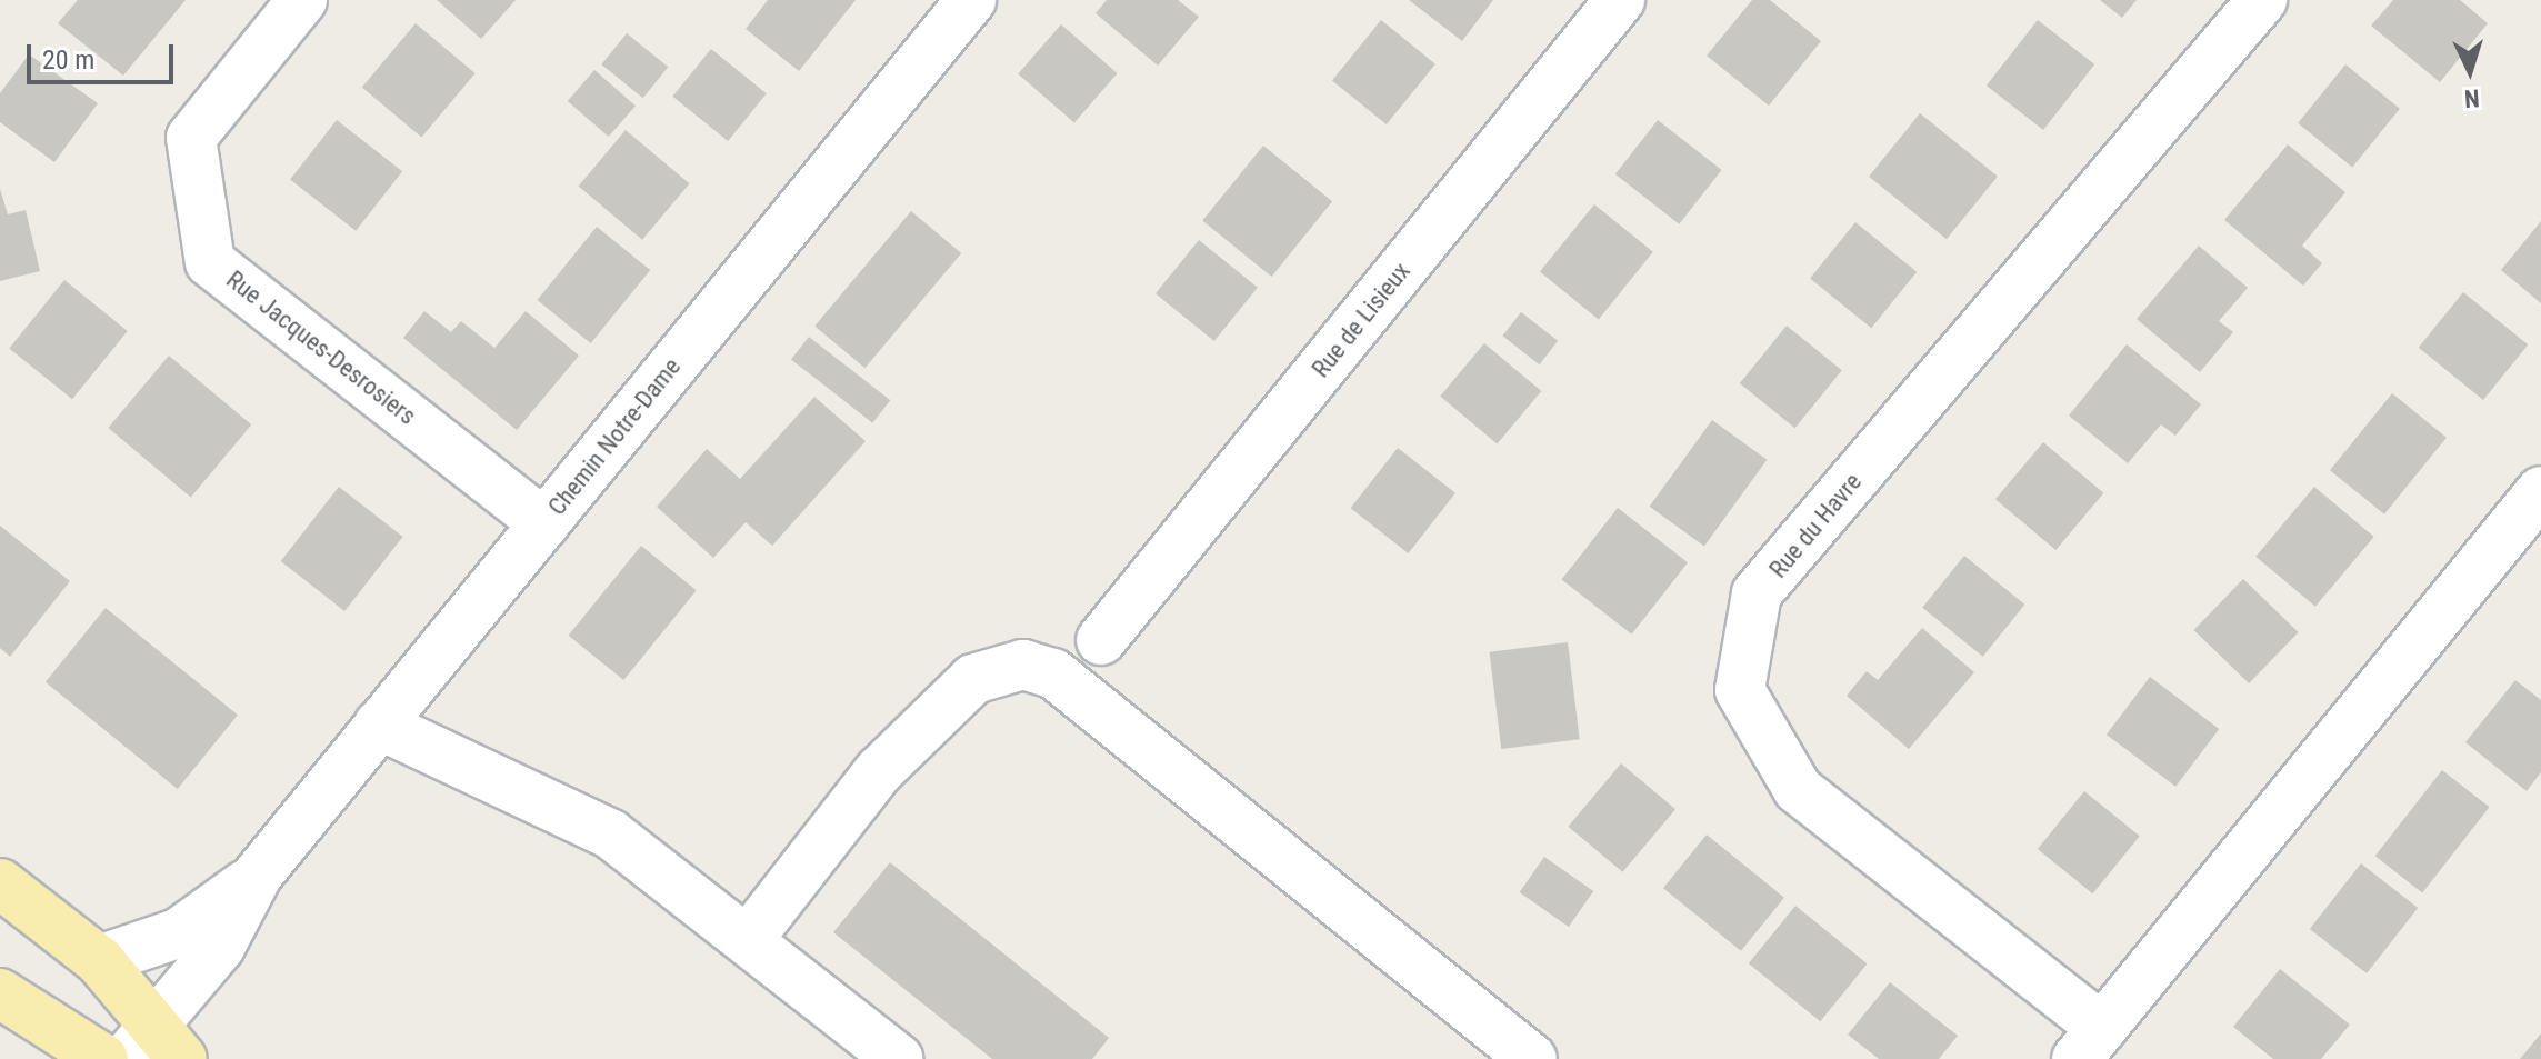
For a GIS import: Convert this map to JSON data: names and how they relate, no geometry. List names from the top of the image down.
{
  "streets": {
    "street": [
      "Rue de Lisieux",
      "Rue Jacques-Desrosiers",
      "Chemin Notre-Dame",
      "Rue du Havre"
    ]
  },
  "crossings": [
    ["Rue Jacques-Desrosiers", "Chemin Notre-Dame"]
  ],
  "scale_bar": "20 m",
  "north": "bottom"
}
